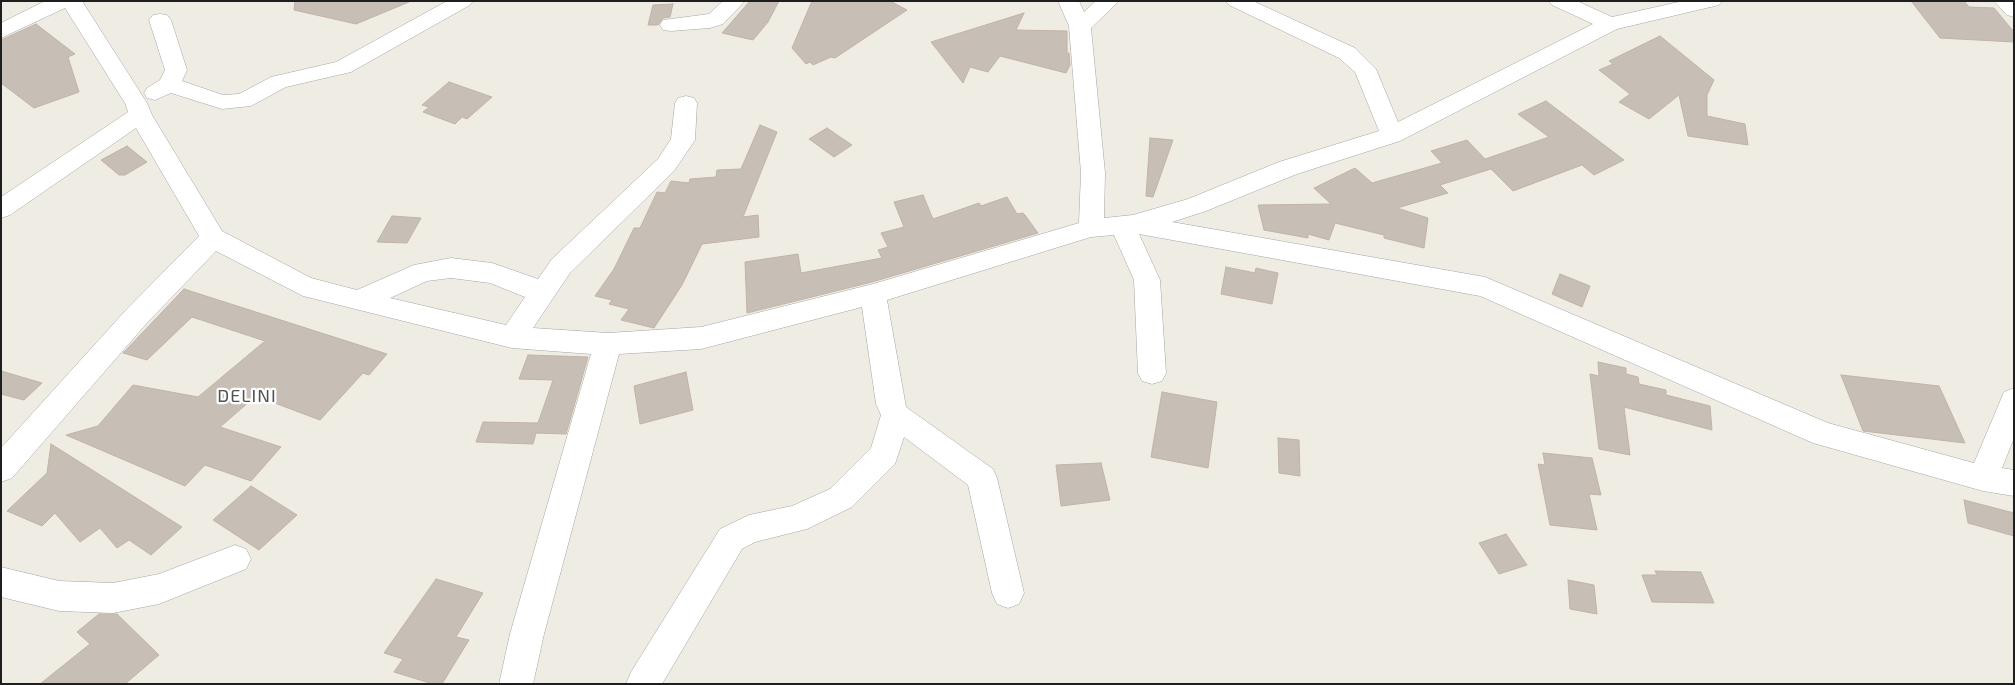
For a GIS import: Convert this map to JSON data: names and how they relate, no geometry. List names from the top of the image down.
{
  "districts": ["DELINI"]
}
